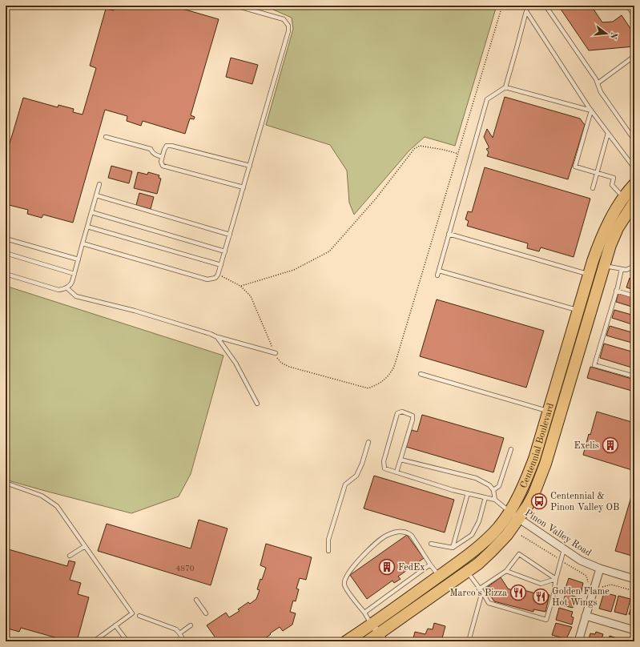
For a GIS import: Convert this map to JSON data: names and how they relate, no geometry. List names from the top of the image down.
{
  "streets": {
    "main road": ["Centennial Boulevard"],
    "street": ["Pinon Valley Road"]
  },
  "crossings": [
    ["Centennial Boulevard", "Pinon Valley Road"]
  ],
  "places": {
    "building": ["Exelis", "FedEx"],
    "bus stop": ["Centennial & Pinon Valley OB"],
    "restaurant": ["Marco's Pizza", "Golden Flame Hot Wings"]
  },
  "house_numbers": ["4870"],
  "north": "right"
}
